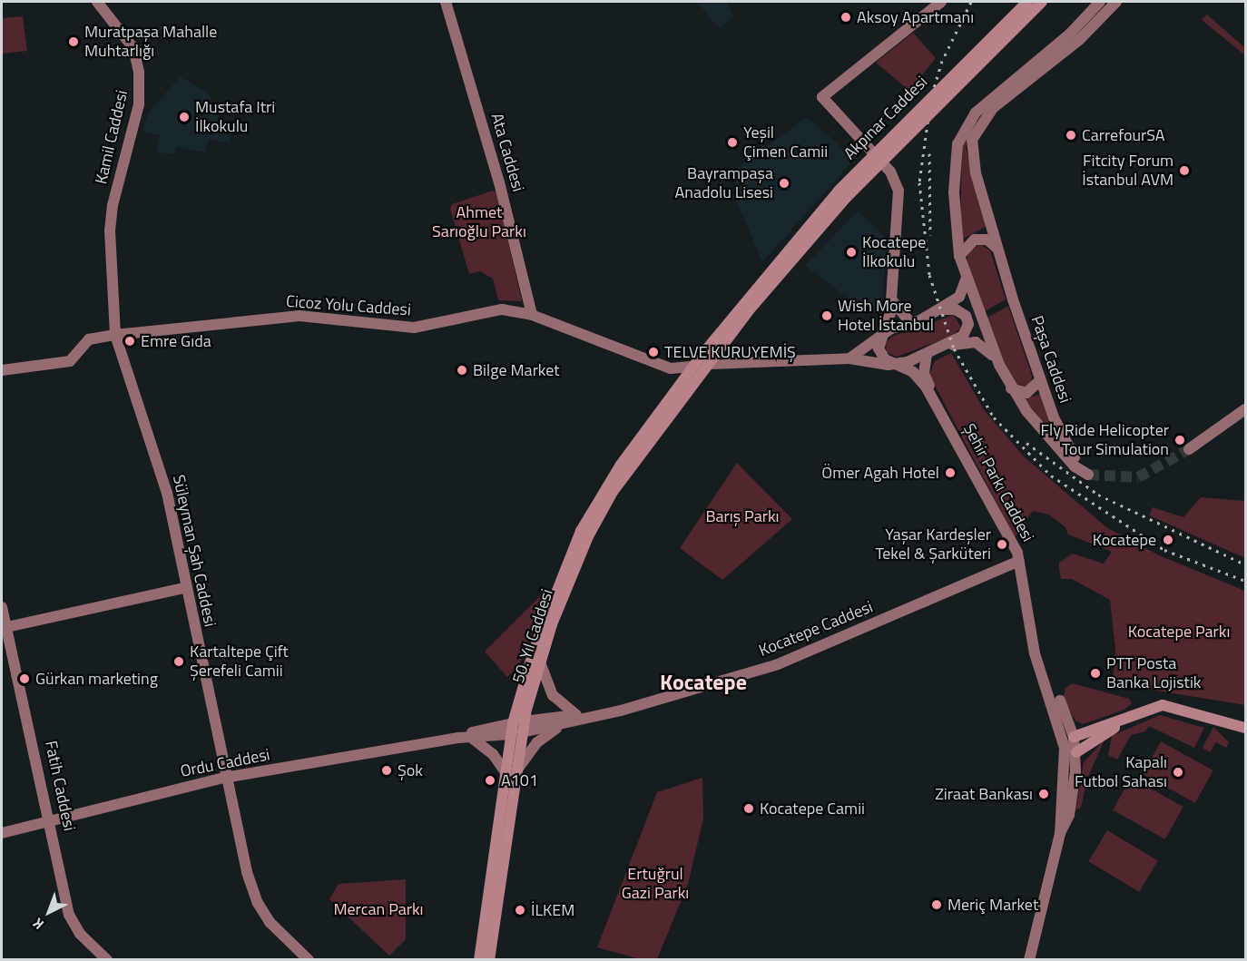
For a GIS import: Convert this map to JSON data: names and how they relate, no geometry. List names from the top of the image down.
{
  "streets": {
    "main road": ["Akpınar Caddesi", "50. Yıl Caddesi"],
    "street": [
      "Kamil Caddesi",
      "Ata Caddesi",
      "Cicoz Yolu Caddesi",
      "Paşa Caddesi",
      "Şehir Parkı Caddesi",
      "Süleyman Şah Caddesi",
      "Kocatepe Caddesi",
      "Ordu Caddesi",
      "Fatih Caddesi"
    ]
  },
  "crossings": [
    ["Akpınar Caddesi", "Cicoz Yolu Caddesi"],
    ["Akpınar Caddesi", "50. Yıl Caddesi"],
    ["Kamil Caddesi", "Süleyman Şah Caddesi"],
    ["Ata Caddesi", "Cicoz Yolu Caddesi"],
    ["Cicoz Yolu Caddesi", "Süleyman Şah Caddesi"],
    ["Cicoz Yolu Caddesi", "50. Yıl Caddesi"],
    ["Şehir Parkı Caddesi", "Kocatepe Caddesi"],
    ["Süleyman Şah Caddesi", "Ordu Caddesi"],
    ["Kocatepe Caddesi", "50. Yıl Caddesi"],
    ["Kocatepe Caddesi", "Ordu Caddesi"],
    ["50. Yıl Caddesi", "Ordu Caddesi"],
    ["Ordu Caddesi", "Fatih Caddesi"]
  ],
  "districts": ["Kocatepe"],
  "parks": [
    "Ahmet Sarıoğlu Parkı",
    "Barış Parkı",
    "Kocatepe Parkı",
    "Ertuğrul Gazi Parkı",
    "Mercan Parkı"
  ],
  "places": [
    "Aksoy Apartmanı",
    "Muratpaşa Mahalle Muhtarlığı",
    "Mustafa Itri İlkokulu",
    "CarrefourSA",
    "Yeşil Çimen Camii",
    "Fitcity Forum İstanbul AVM",
    "Bayrampaşa Anadolu Lisesi",
    "Kocatepe İlkokulu",
    "Wish More Hotel İstanbul",
    "Emre Gıda",
    "TELVE KURUYEMİŞ",
    "Bilge Market",
    "Fly Ride Helicopter Tour Simulation",
    "Ömer Agah Hotel",
    "Kocatepe",
    "Yaşar Kardeşler Tekel & Şarküteri",
    "Kartaltepe Çift Şerefeli Camii",
    "PTT Posta Banka Lojistik",
    "Gürkan marketing",
    "Şok",
    "Kapalı Futbol Sahası",
    "A101",
    "Ziraat Bankası",
    "Kocatepe Camii",
    "Meriç Market",
    "İLKEM"
  ],
  "north": "bottom left"
}
